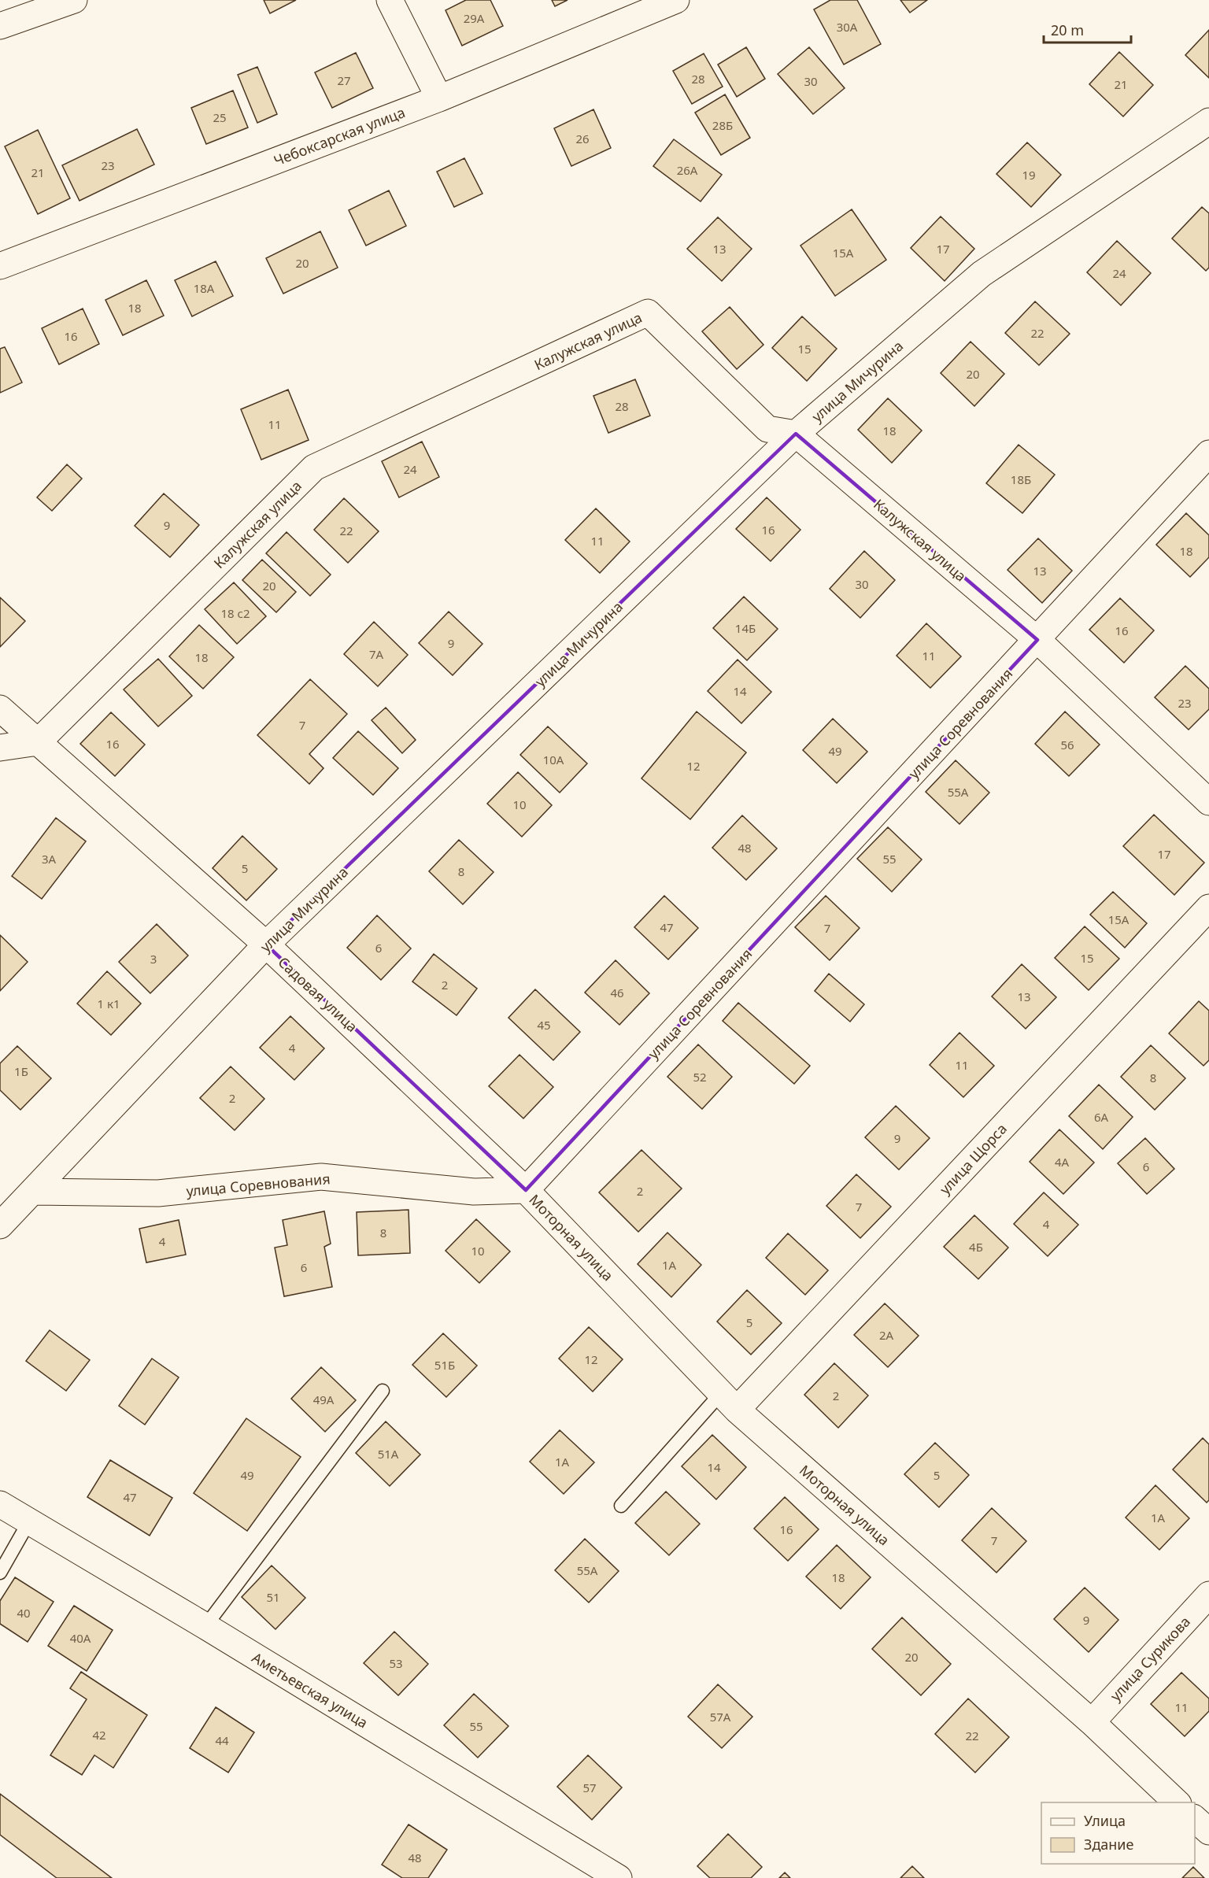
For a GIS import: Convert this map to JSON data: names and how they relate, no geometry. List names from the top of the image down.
{
  "streets": {
    "street": [
      "Чебоксарская улица",
      "Калужская улица",
      "улица Мичурина",
      "улица Соревнования",
      "Садовая улица",
      "улица Щорса",
      "Моторная улица",
      "улица Сурикова",
      "Аметьевская улица"
    ]
  },
  "crossings": [
    ["Калужская улица", "улица Мичурина"],
    ["Калужская улица", "улица Соревнования"],
    ["Калужская улица", "Садовая улица"],
    ["улица Мичурина", "улица Соревнования"],
    ["улица Мичурина", "Садовая улица"],
    ["улица Соревнования", "Садовая улица"],
    ["улица Соревнования", "Моторная улица"],
    ["Садовая улица", "Моторная улица"],
    ["улица Щорса", "Моторная улица"],
    ["Моторная улица", "улица Сурикова"]
  ],
  "house_numbers": [
    "29А",
    "30А",
    "28",
    "27",
    "30",
    "21",
    "25",
    "28Б",
    "26",
    "23",
    "26А",
    "21",
    "19",
    "13",
    "17",
    "15А",
    "20",
    "24",
    "18А",
    "18",
    "22",
    "16",
    "15",
    "20",
    "28",
    "11",
    "18",
    "24",
    "18Б",
    "9",
    "16",
    "22",
    "11",
    "18",
    "13",
    "30",
    "20",
    "18 с2",
    "14Б",
    "16",
    "9",
    "7А",
    "11",
    "18",
    "14",
    "23",
    "7",
    "16",
    "56",
    "49",
    "10А",
    "12",
    "55А",
    "10",
    "48",
    "17",
    "3А",
    "55",
    "5",
    "8",
    "15А",
    "47",
    "7",
    "6",
    "15",
    "3",
    "2",
    "46",
    "13",
    "1 к1",
    "45",
    "4",
    "11",
    "1Б",
    "52",
    "8",
    "2",
    "6А",
    "9",
    "4А",
    "6",
    "2",
    "7",
    "4",
    "8",
    "4",
    "4Б",
    "10",
    "1А",
    "6",
    "5",
    "2А",
    "12",
    "51Б",
    "2",
    "49А",
    "51А",
    "1А",
    "14",
    "49",
    "5",
    "47",
    "1А",
    "16",
    "7",
    "55А",
    "18",
    "51",
    "40",
    "9",
    "40А",
    "20",
    "53",
    "11",
    "57А",
    "55",
    "42",
    "22",
    "44",
    "57",
    "48"
  ],
  "legend": ["Улица", "Здание"],
  "scale_bar": "20 m"
}
